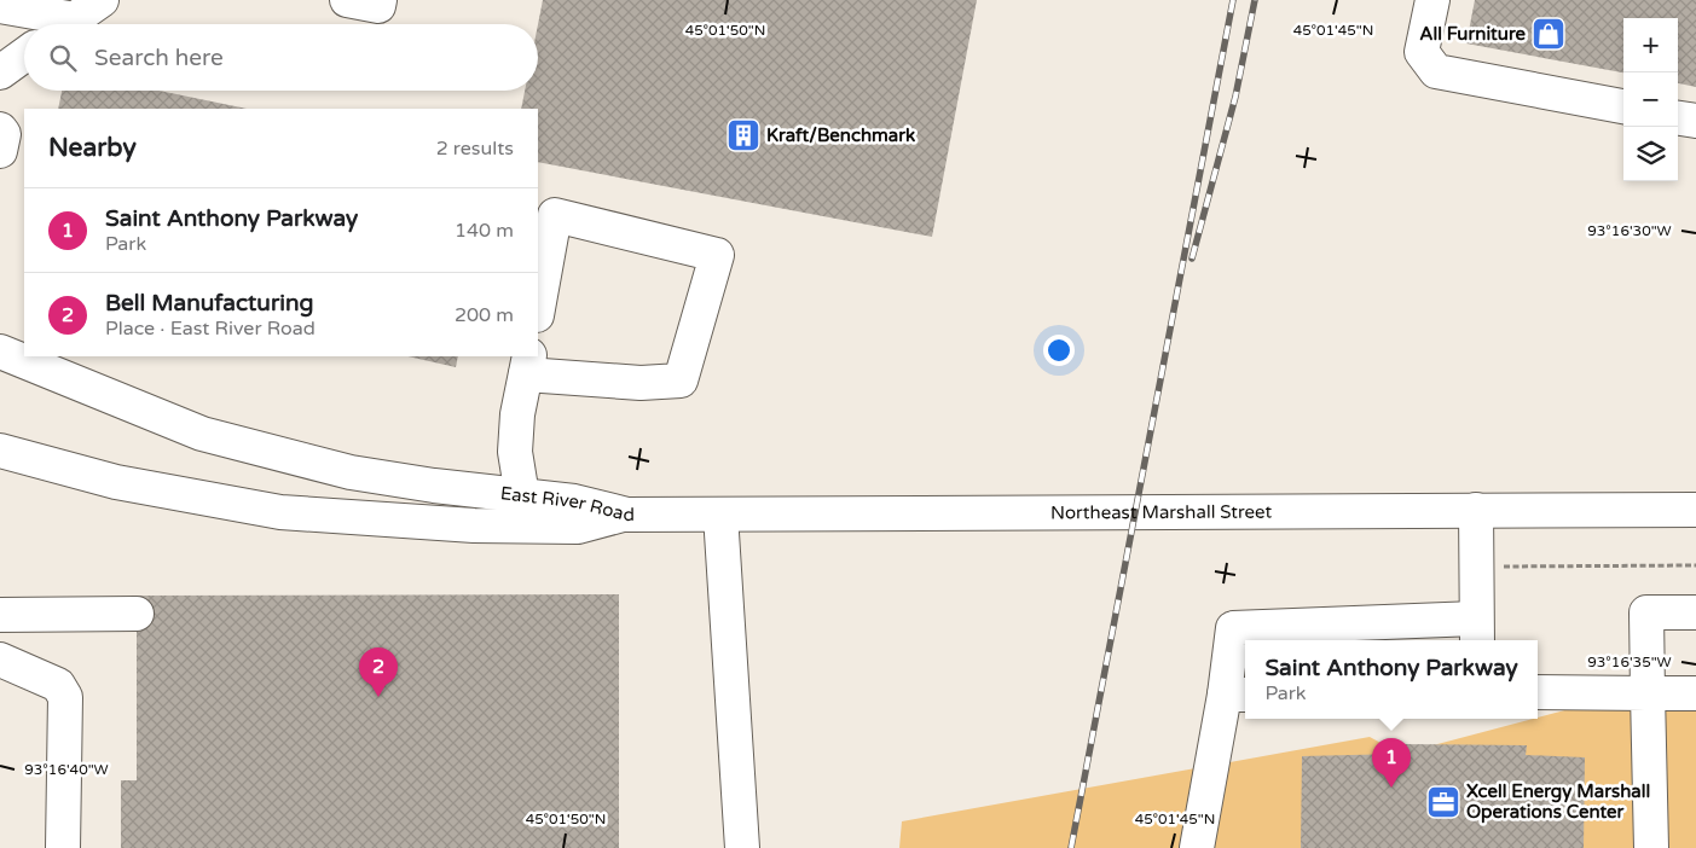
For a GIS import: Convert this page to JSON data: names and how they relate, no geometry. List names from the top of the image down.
{
  "streets": {
    "street": ["East River Road", "Northeast Marshall Street"]
  },
  "crossings": [
    ["East River Road", "Northeast Marshall Street"]
  ],
  "places": {
    "shop": ["All Furniture"],
    "building": ["Kraft/Benchmark"],
    "office": ["Xcell Energy Marshall Operations Center"]
  },
  "page": {
    "map_buttons": ["+", "−"],
    "search": "Search here",
    "heading": ["Nearby", "2 results"],
    "list": [
      {
        "mark": "1",
        "name": "Saint Anthony Parkway",
        "note": "Park",
        "value": "140 m"
      },
      {
        "mark": "2",
        "name": "Bell Manufacturing",
        "note": "Place · East River Road",
        "value": "200 m"
      }
    ],
    "popup": ["Saint Anthony Parkway", "Park"],
    "pins": ["2", "1"]
  },
  "coordinates": [
    "45°01'50\"N",
    "45°01'45\"N",
    "93°16'30\"W",
    "93°16'35\"W",
    "93°16'40\"W"
  ]
}
